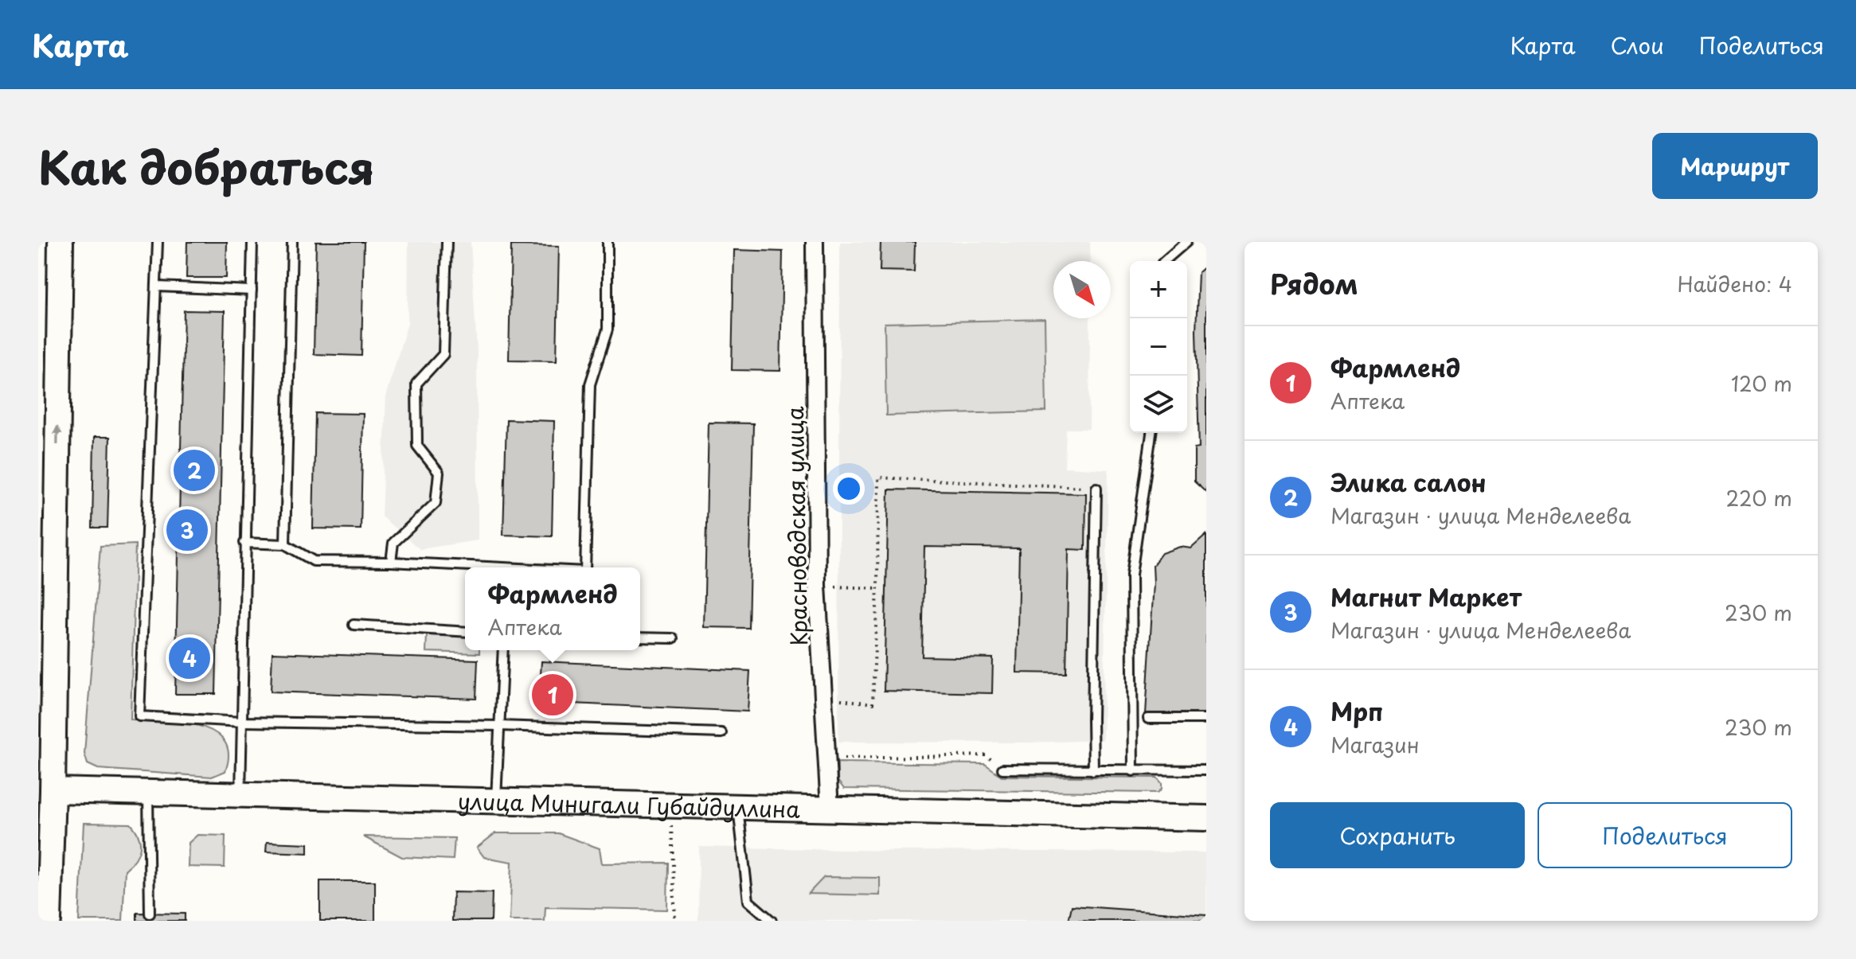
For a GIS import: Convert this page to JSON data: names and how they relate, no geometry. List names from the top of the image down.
{
  "streets": {
    "main road": ["улица Минигали Губайдуллина"],
    "street": ["Красноводская улица"]
  },
  "crossings": [
    ["Красноводская улица", "улица Минигали Губайдуллина"]
  ],
  "north": "bottom right",
  "page": {
    "header": "Карта",
    "nav": ["Карта", "Слои", "Поделиться"],
    "title": "Как добраться",
    "buttons": [
      "Маршрут",
      ["Сохранить", "Поделиться"]
    ],
    "heading": ["Рядом", "Найдено: 4"],
    "map_buttons": ["+", "−"],
    "list": [
      {
        "mark": "1",
        "name": "Фармленд",
        "note": "Аптека",
        "value": "120 m"
      },
      {
        "mark": "2",
        "name": "Элика салон",
        "note": "Магазин · улица Менделеева",
        "value": "220 m"
      },
      {
        "mark": "3",
        "name": "Магнит Маркет",
        "note": "Магазин · улица Менделеева",
        "value": "230 m"
      },
      {
        "mark": "4",
        "name": "Мрп",
        "note": "Магазин",
        "value": "230 m"
      }
    ],
    "pins": [
      "2",
      "3",
      "4",
      "1"
    ],
    "popup": ["Фармленд", "Аптека"]
  }
}
